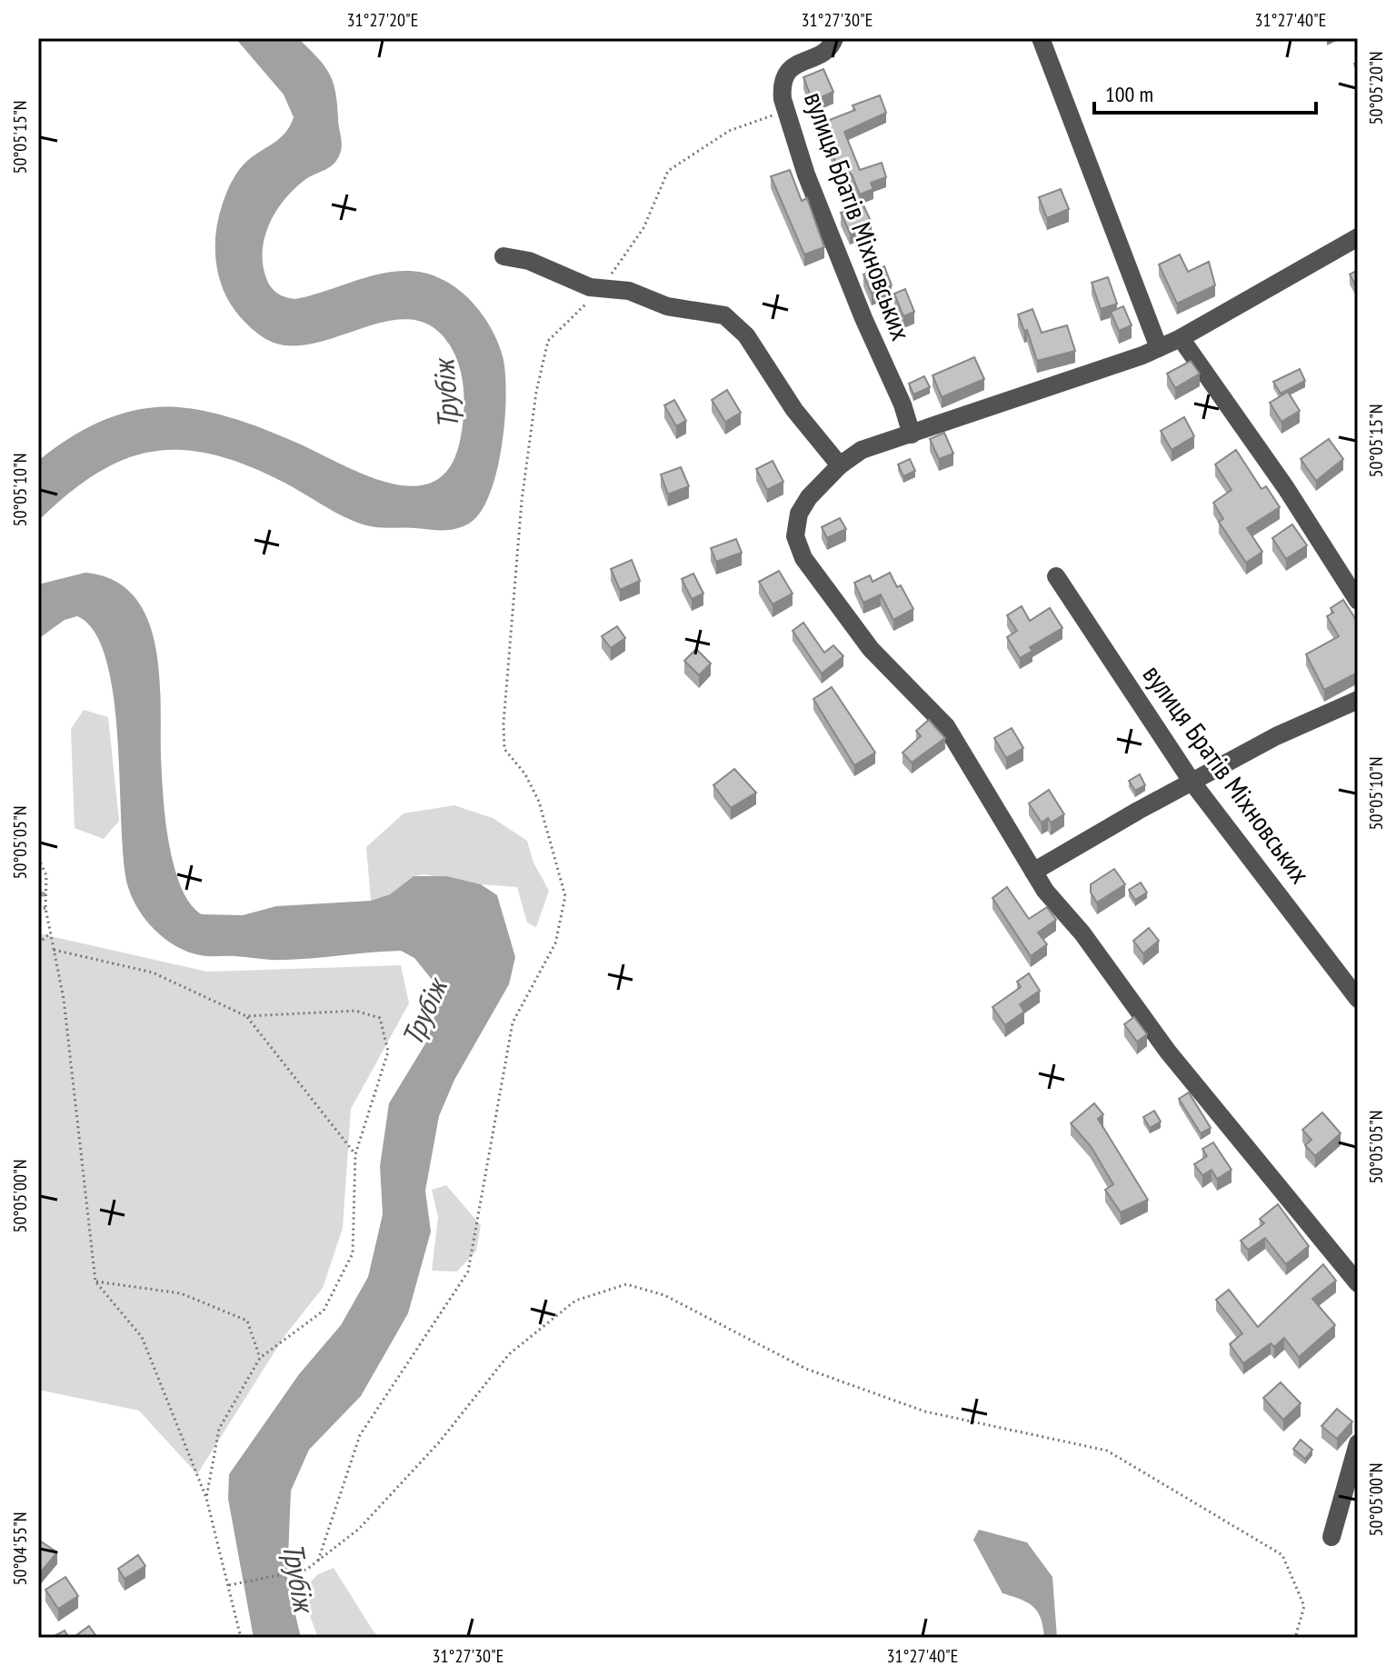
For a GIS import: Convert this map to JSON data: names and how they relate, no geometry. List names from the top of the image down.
{
  "streets": {
    "street": ["вулиця Братів Міхновських"]
  },
  "water": ["Трубіж"],
  "scale_bar": "100 m",
  "coordinates": [
    "31°27'20\"E",
    "31°27'30\"E",
    "31°27'40\"E",
    "50°05'20\"N",
    "50°05'15\"N",
    "50°05'10\"N",
    "50°05'05\"N",
    "50°05'00\"N",
    "50°04'55\"N"
  ]
}
